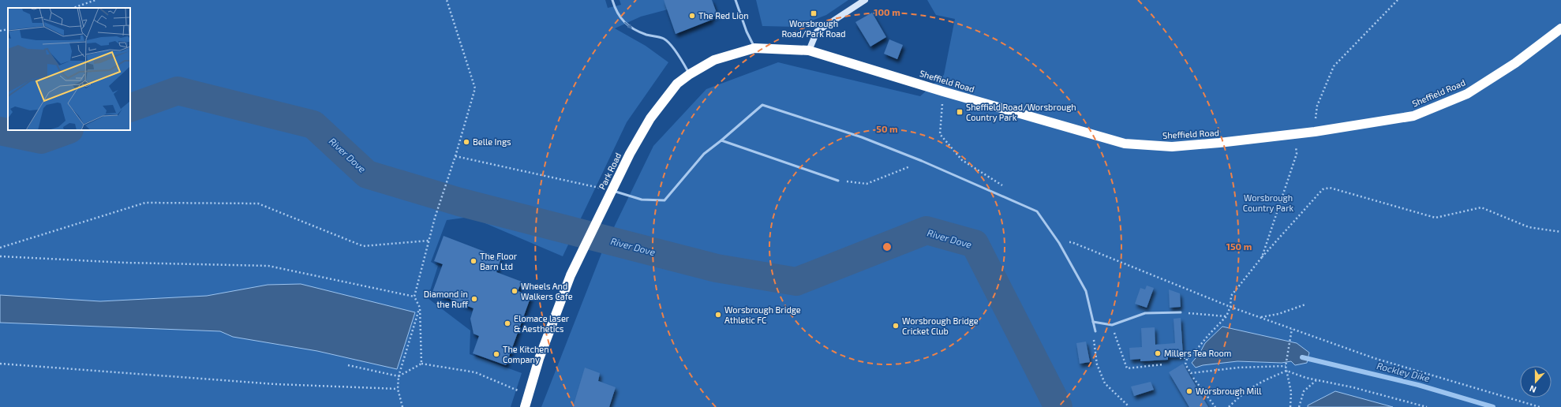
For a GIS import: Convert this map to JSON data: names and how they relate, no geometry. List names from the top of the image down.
{
  "streets": {
    "highway": ["Sheffield Road", "Park Road"]
  },
  "crossings": [
    ["Sheffield Road", "Park Road"]
  ],
  "water": ["River Dove", "Rockley Dike"],
  "parks": ["Worsbrough Country Park"],
  "places": {
    "transit": ["Worsbrough Road/Park Road", "Sheffield Road/Worsbrough Country Park"],
    "other": [
      "The Red Lion",
      "Belle Ings",
      "The Floor Barn Ltd",
      "Wheels And Walkers Cafe",
      "Diamond in the Ruff",
      "Worsbrough Bridge Athletic FC",
      "Elomace laser & Aesthetics",
      "Worsbrough Bridge Cricket Club",
      "Millers Tea Room",
      "The Kitchen Company",
      "Worsbrough Mill"
    ]
  },
  "north": "bottom",
  "rings": ["100 m", "50 m", "150 m"]
}
